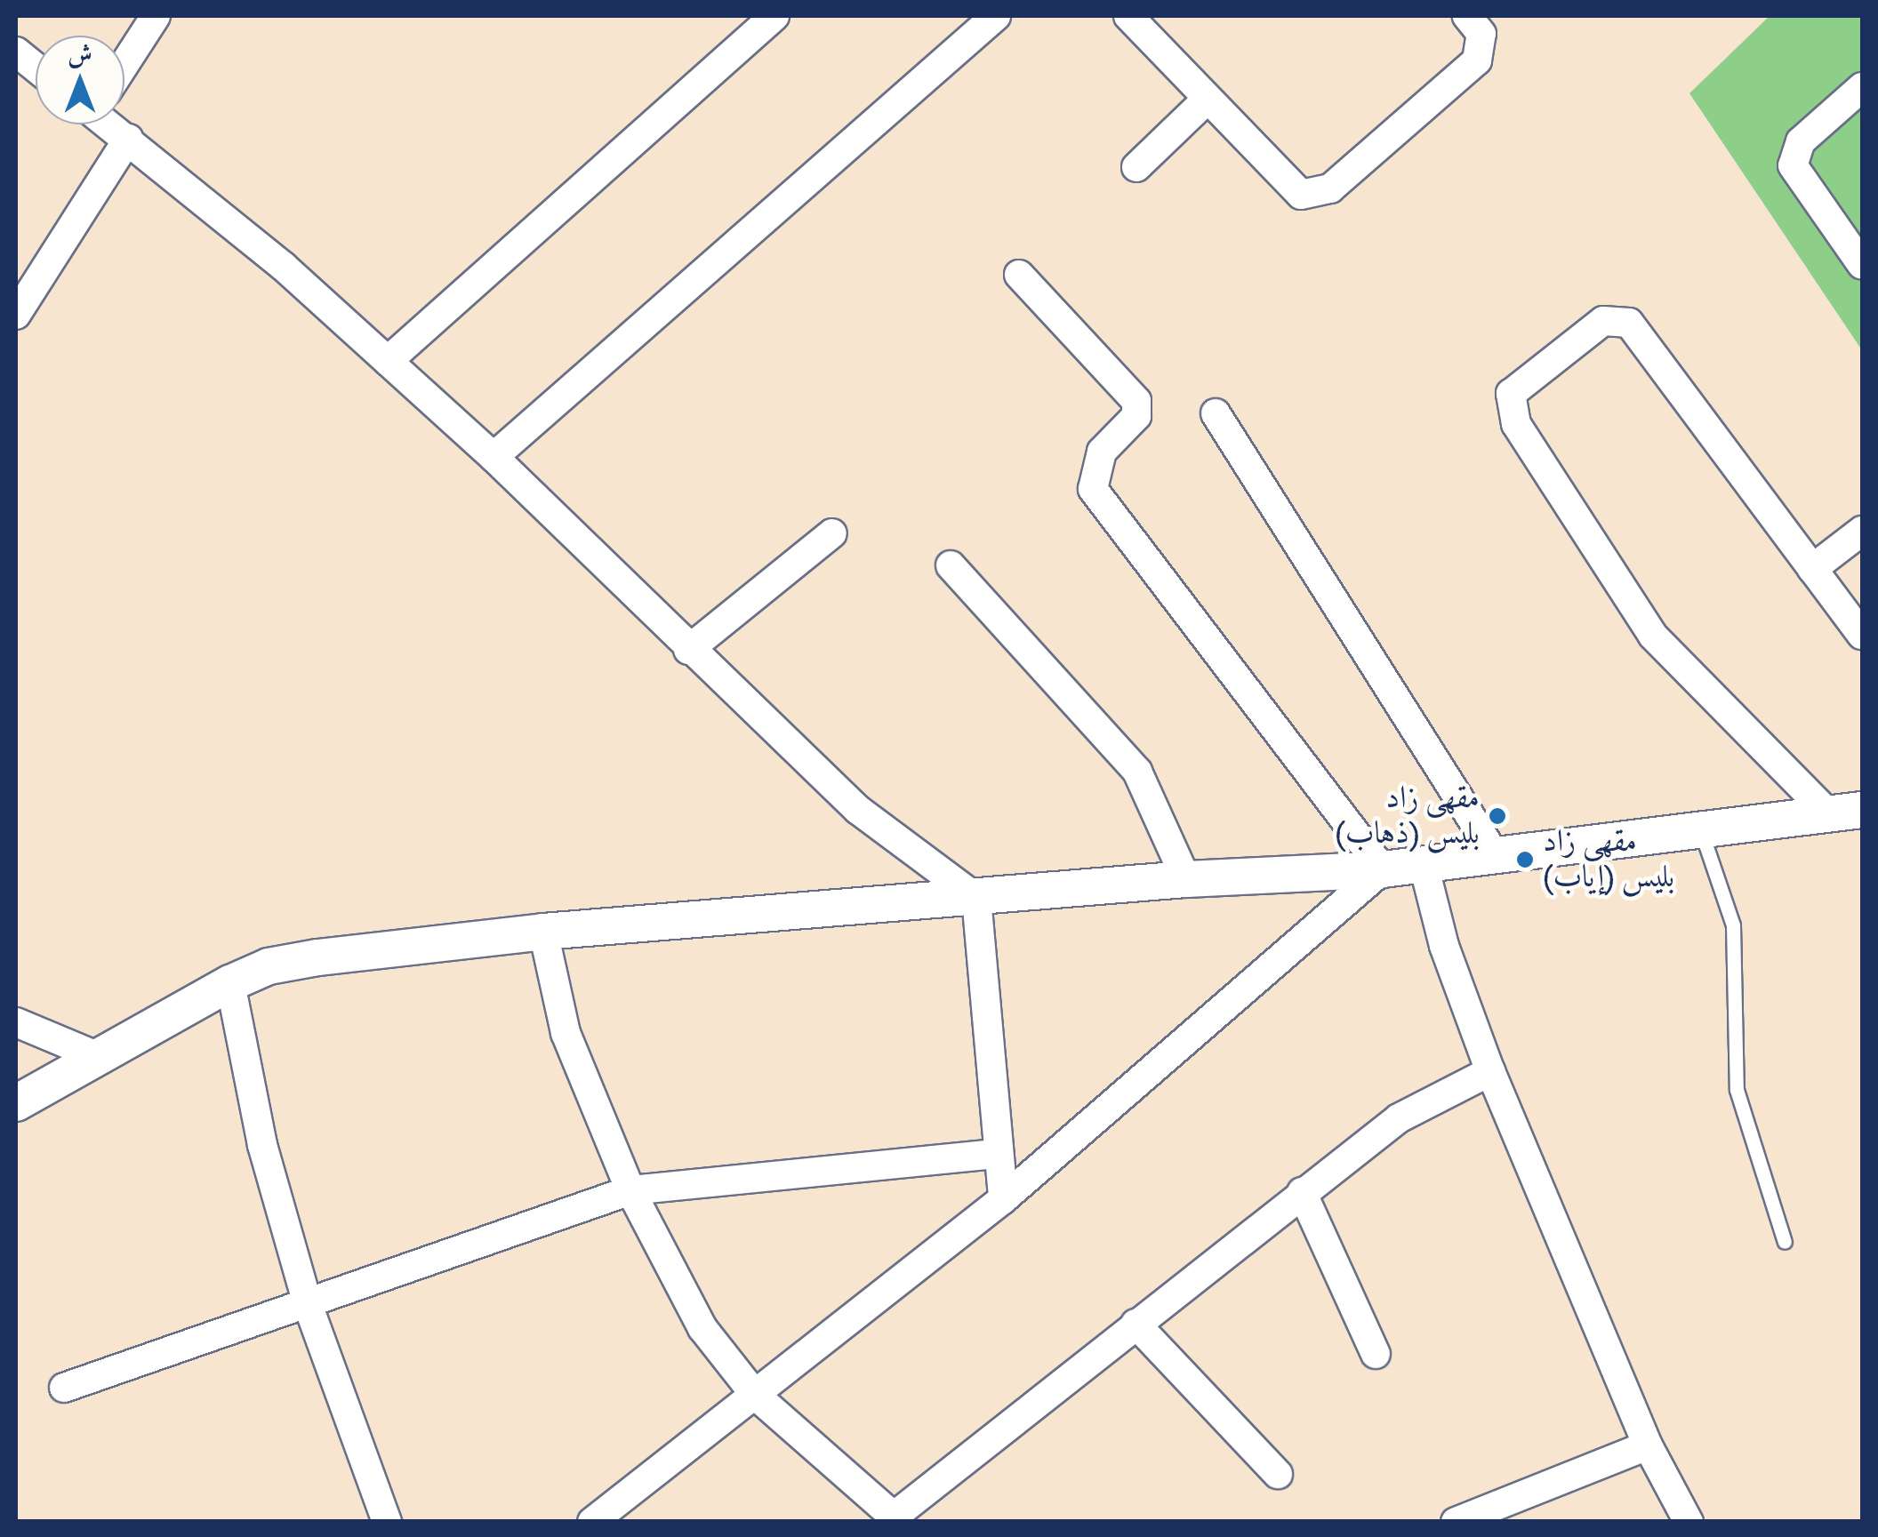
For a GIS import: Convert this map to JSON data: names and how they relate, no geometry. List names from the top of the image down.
{
  "places": ["مقهى زاد بليس (ذهاب)", "مقهى زاد بليس (إياب)"],
  "north": "top"
}
